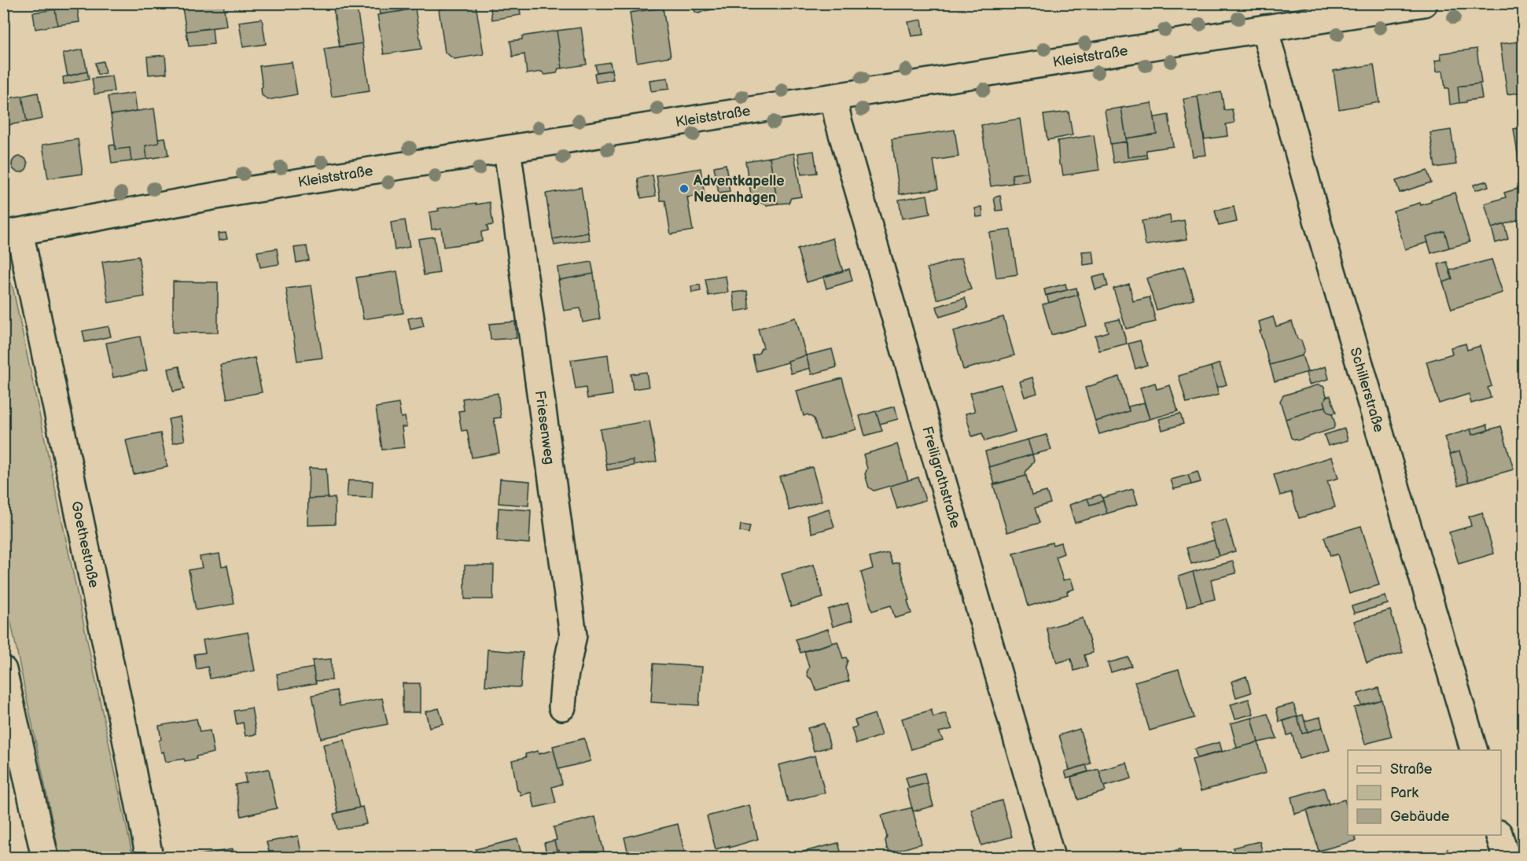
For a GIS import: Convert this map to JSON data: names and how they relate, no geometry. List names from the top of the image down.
{
  "streets": {
    "street": [
      "Kleiststraße",
      "Schillerstraße",
      "Friesenweg",
      "Freiligrathstraße",
      "Goethestraße"
    ]
  },
  "crossings": [
    ["Kleiststraße", "Schillerstraße"],
    ["Kleiststraße", "Friesenweg"],
    ["Kleiststraße", "Freiligrathstraße"],
    ["Kleiststraße", "Goethestraße"]
  ],
  "places": ["Adventkapelle Neuenhagen"],
  "legend": ["Straße", "Park", "Gebäude"]
}
